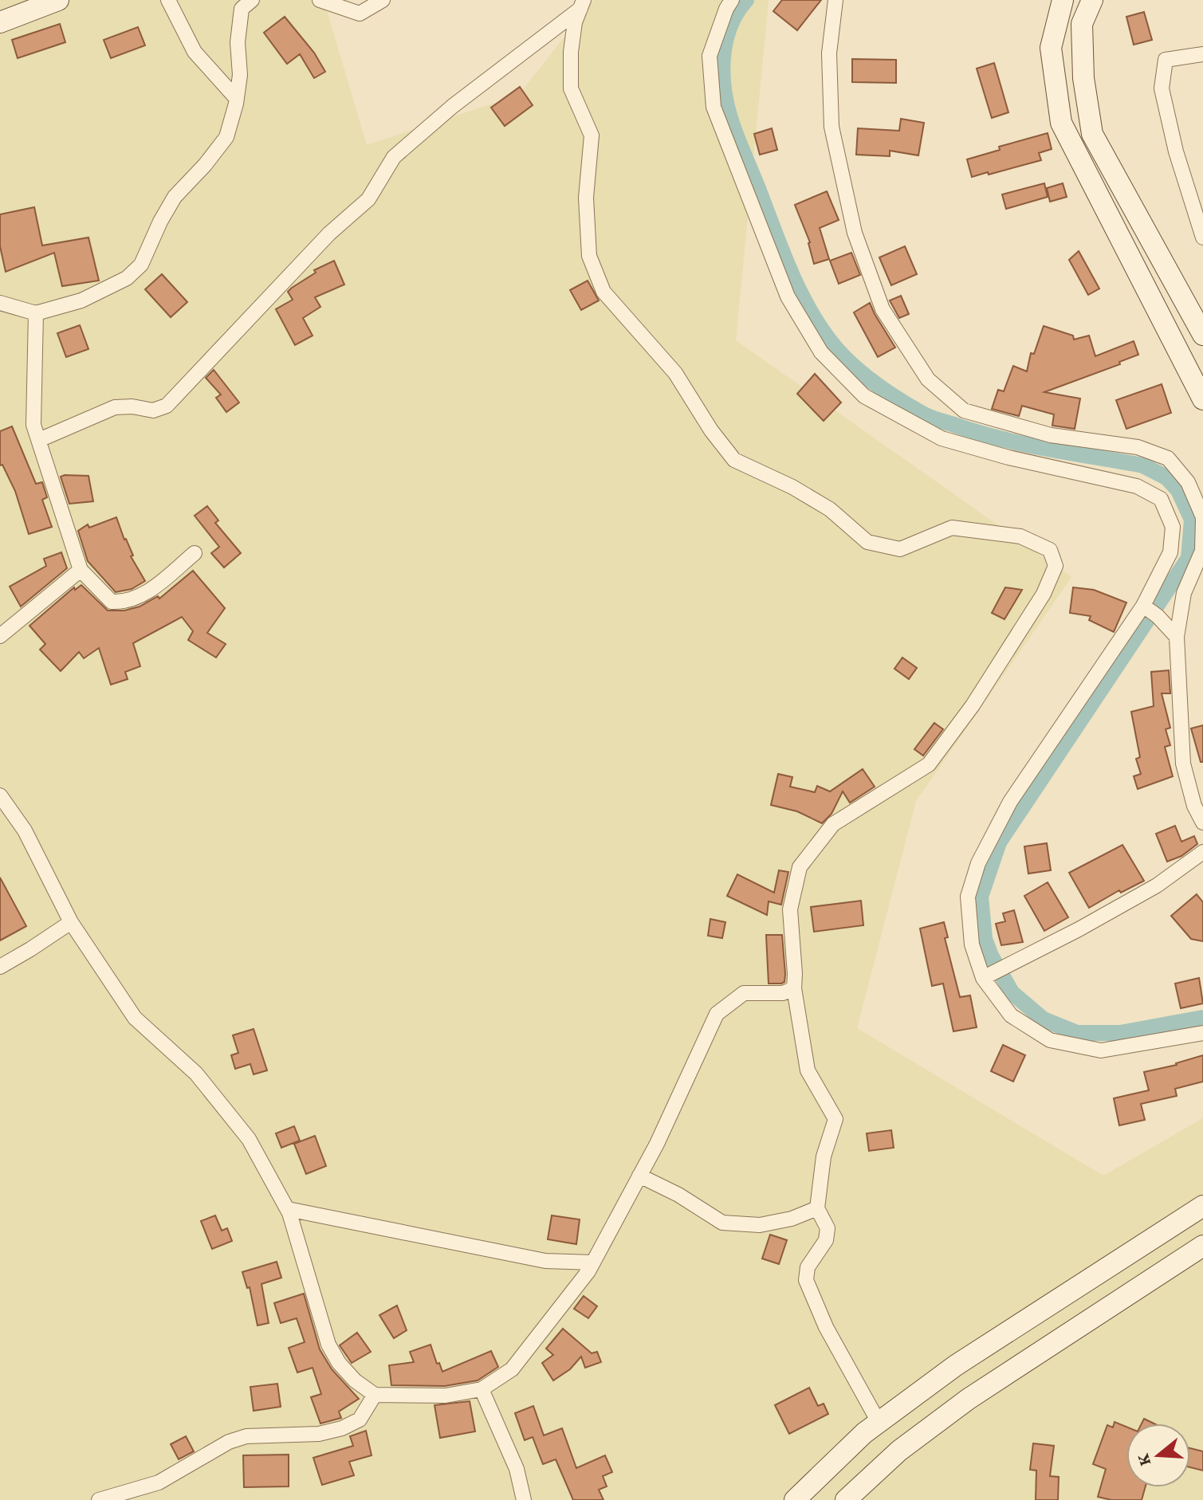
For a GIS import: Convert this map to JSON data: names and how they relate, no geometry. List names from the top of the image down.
{
  "north": "left"
}
